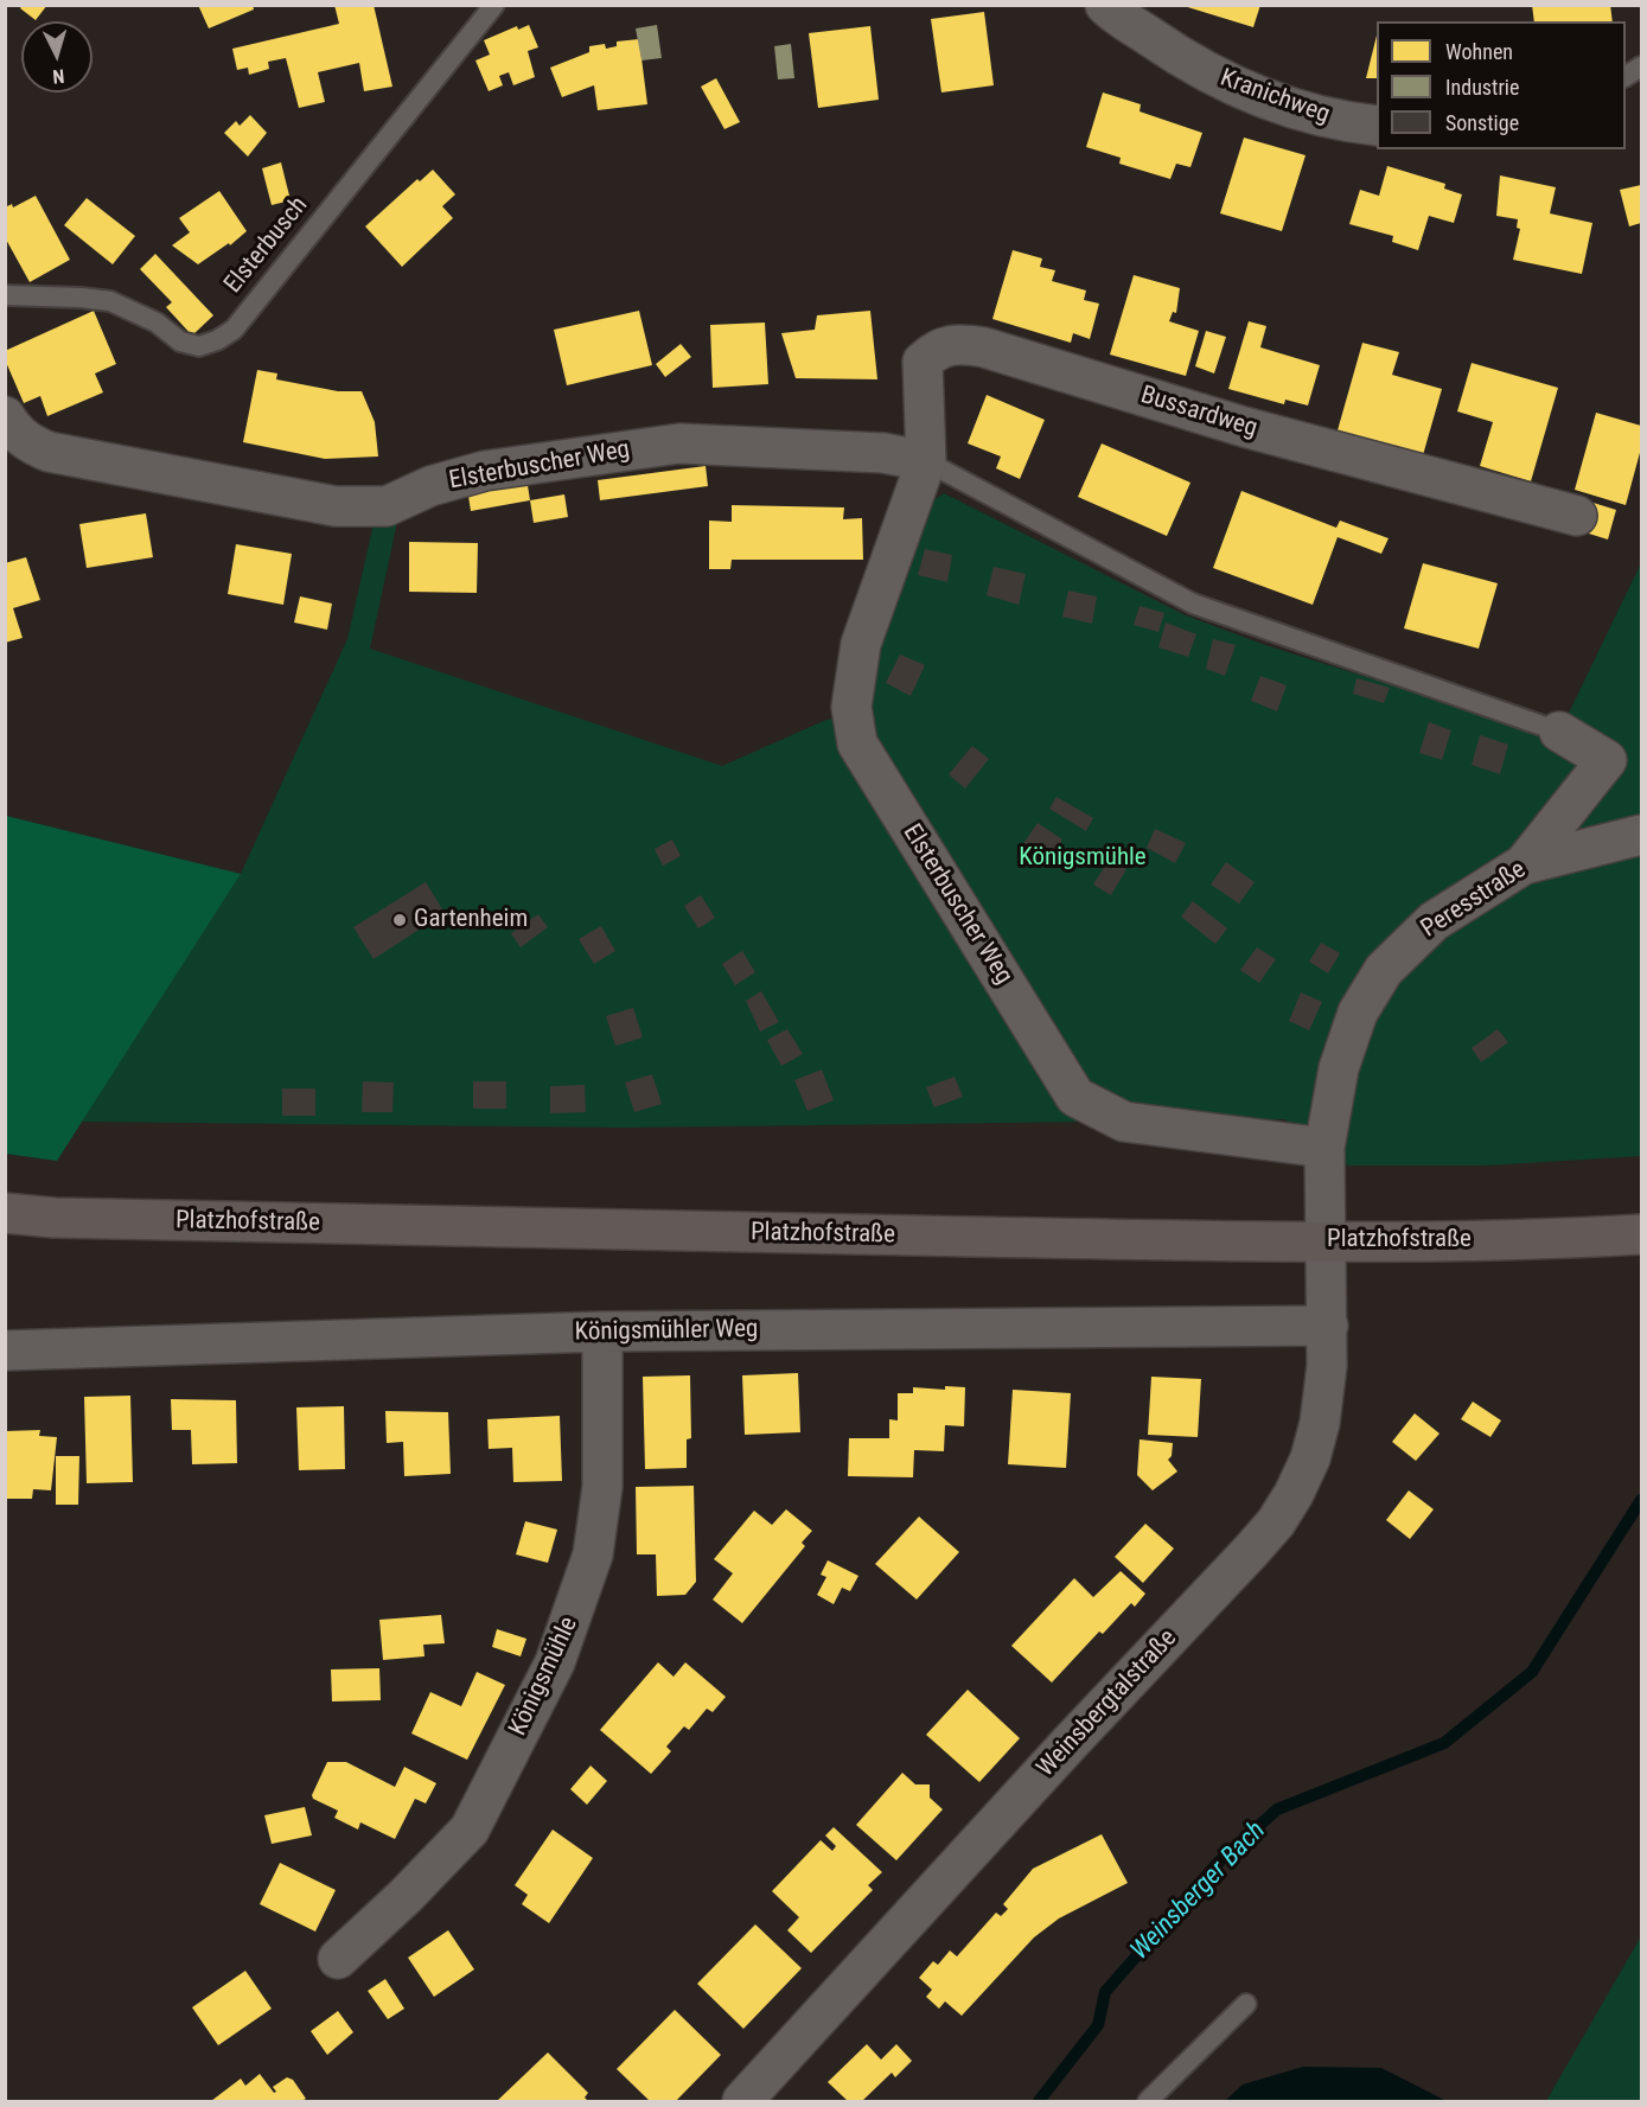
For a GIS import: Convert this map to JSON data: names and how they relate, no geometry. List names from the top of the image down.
{
  "streets": {
    "main road": ["Platzhofstraße"],
    "street": [
      "Kranichweg",
      "Bussardweg",
      "Elsterbuscher Weg",
      "Peresstraße",
      "Königsmühler Weg",
      "Königsmühle",
      "Weinsbergtalstraße"
    ],
    "lane": ["Elsterbusch"]
  },
  "crossings": [
    ["Bussardweg", "Elsterbuscher Weg"],
    ["Elsterbuscher Weg", "Peresstraße"],
    ["Peresstraße", "Platzhofstraße"],
    ["Peresstraße", "Weinsbergtalstraße"],
    ["Platzhofstraße", "Weinsbergtalstraße"],
    ["Königsmühler Weg", "Königsmühle"],
    ["Königsmühler Weg", "Weinsbergtalstraße"]
  ],
  "water": ["Weinsberger Bach"],
  "parks": ["Königsmühle"],
  "places": ["Gartenheim"],
  "legend": ["Wohnen", "Industrie", "Sonstige"],
  "north": "bottom"
}
